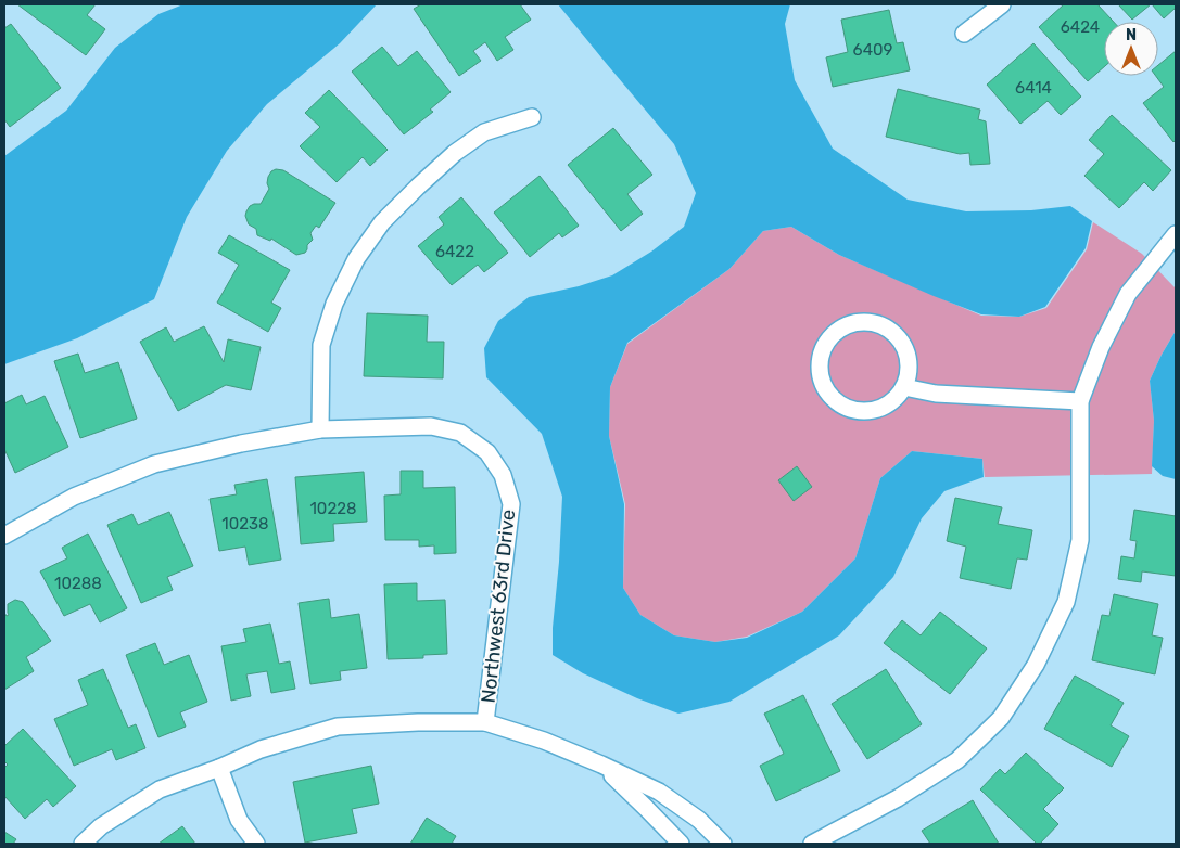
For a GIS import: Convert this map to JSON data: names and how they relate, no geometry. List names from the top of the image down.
{
  "streets": {
    "street": ["Northwest 63rd Drive"]
  },
  "house_numbers": [
    "6424",
    "6409",
    "6414",
    "6422",
    "10228",
    "10238",
    "10288"
  ],
  "north": "top"
}
